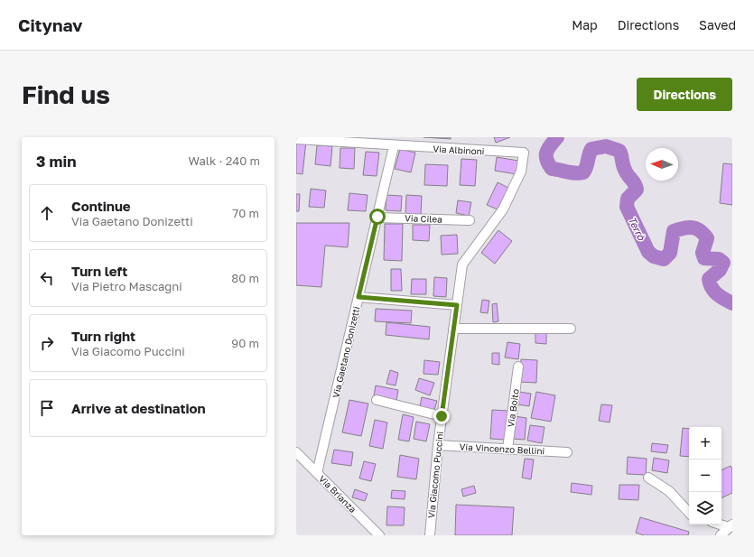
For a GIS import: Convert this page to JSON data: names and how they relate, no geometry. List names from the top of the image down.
{
  "streets": {
    "street": [
      "Via Albinoni",
      "Via Cilea",
      "Via Gaetano Donizetti",
      "Via Boito",
      "Via Vincenzo Bellini",
      "Via Giacomo Puccini",
      "Via Brianza"
    ]
  },
  "crossings": [
    ["Via Albinoni", "Via Gaetano Donizetti"],
    ["Via Albinoni", "Via Giacomo Puccini"],
    ["Via Cilea", "Via Gaetano Donizetti"],
    ["Via Gaetano Donizetti", "Via Brianza"],
    ["Via Boito", "Via Vincenzo Bellini"],
    ["Via Vincenzo Bellini", "Via Giacomo Puccini"]
  ],
  "water": ["Terrò"],
  "north": "left",
  "page": {
    "header": "Citynav",
    "nav": ["Map", "Directions", "Saved"],
    "buttons": "Directions",
    "title": "Find us",
    "heading": ["3 min", "Walk · 240 m"],
    "list": [
      ["Continue", "Via Gaetano Donizetti", "70 m"],
      ["Turn left", "Via Pietro Mascagni", "80 m"],
      ["Turn right", "Via Giacomo Puccini", "90 m"],
      "Arrive at destination"
    ],
    "map_buttons": ["+", "−"]
  }
}
